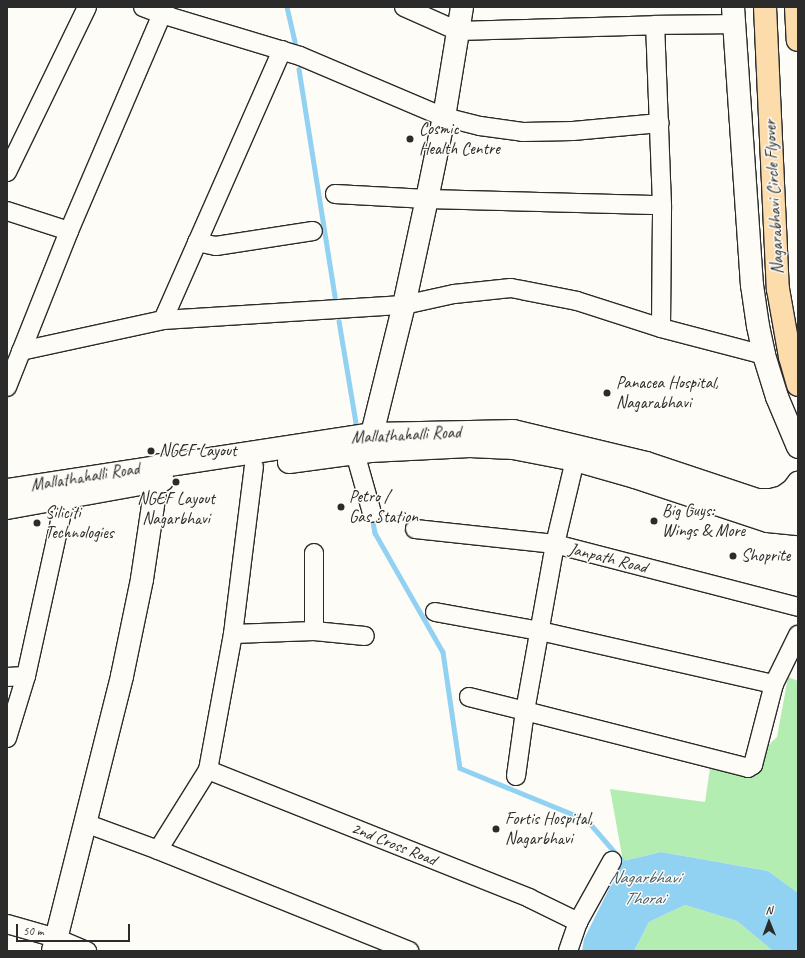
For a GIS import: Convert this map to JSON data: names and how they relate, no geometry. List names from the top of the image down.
{
  "streets": {
    "highway": ["Nagarabhavi Circle Flyover"],
    "main road": ["Mallathahalli Road"],
    "street": ["Janpath Road", "2nd Cross Road"]
  },
  "water": ["Nagarbhavi Thorai"],
  "places": [
    "Cosmic Health Centre",
    "Panacea Hospital, Nagarabhavi",
    "NGEF Layout",
    "NGEF Layout Nagarbhavi",
    "Petro / Gas Station",
    "Big Guys: Wings & More",
    "Siliciti Technologies",
    "Shoprite",
    "Fortis Hospital, Nagarbhavi"
  ],
  "scale_bar": "50 m",
  "north": "top"
}
